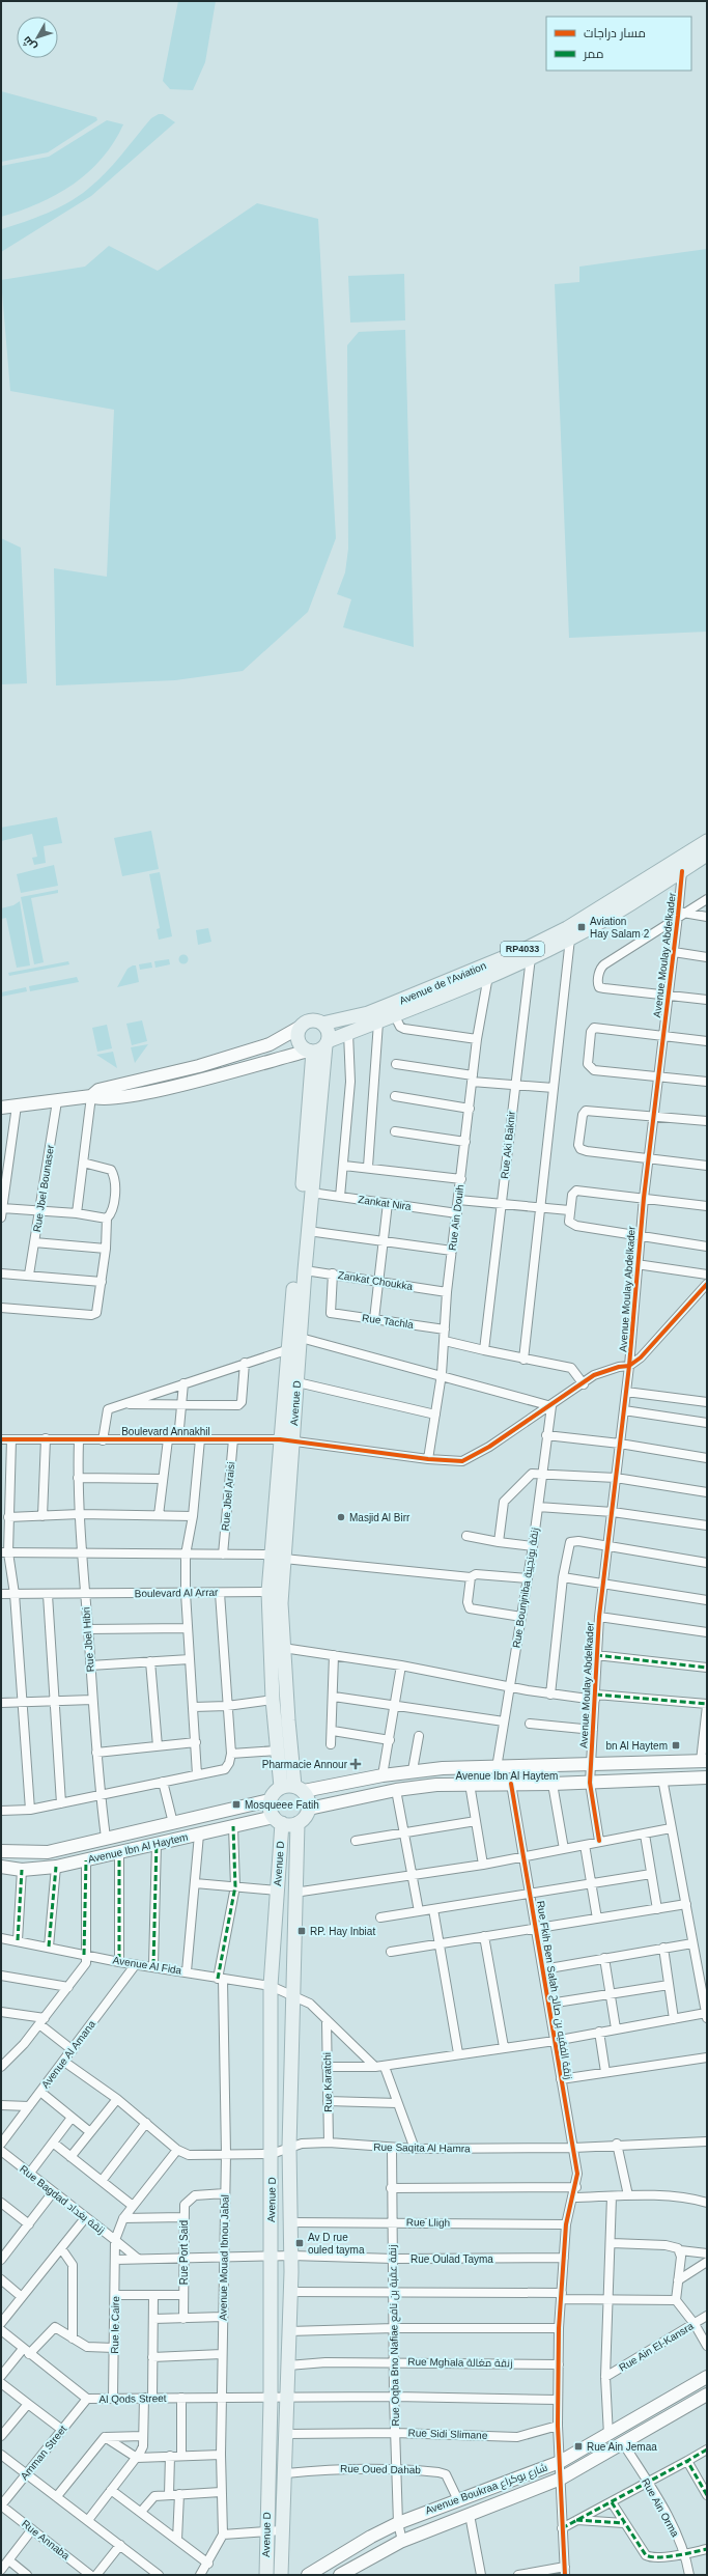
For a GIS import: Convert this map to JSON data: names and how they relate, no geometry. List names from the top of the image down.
{
  "streets": {
    "main road": ["RP4033", "Avenue de l'Aviation", "Avenue D"],
    "street": [
      "Avenue Moulay Abdelkader",
      "Rue Aki Baknir",
      "Rue Jbel Bounaser",
      "Zankat Nira",
      "Rue Ain Douih",
      "Zankat Choukka",
      "Rue Tachla",
      "Boulevard Annakhil",
      "Rue Jbel Araisi",
      "Rue Bounjniba زنقة بونجيبة",
      "Boulevard Al Arrar",
      "Rue Jbel Hibri",
      "Avenue Ibn Al Haytem",
      "Avenue Al Fida",
      "Rue Fkih Ben Salah زنقة الفقيه بن صالح",
      "Avenue Al Amana",
      "Rue Karatchi",
      "Rue Saqita Al Hamra",
      "Rue Bagdad زنقة بغداد",
      "Rue Lligh",
      "Rue Port Said",
      "Avenue Mouad Ibnou Jabal",
      "Rue Oulad Tayma",
      "Rue le Caire",
      "Rue Oqba Bno Nafiae زنقة عقبة بن نافع",
      "Rue Ain El-Kansra",
      "Rue Mghala زنقة مغالة",
      "Al Qods Street",
      "Rue Sidi Slimane",
      "Amman Street",
      "Rue Oued Dahab",
      "Avenue Boukraa شارع بوكراع",
      "Rue Ain Orma",
      "Rue Annaba"
    ]
  },
  "crossings": [
    ["RP4033", "Avenue de l'Aviation"],
    ["RP4033", "Rue Jbel Bounaser"],
    ["RP4033", "Avenue D"],
    ["Avenue Moulay Abdelkader", "Avenue de l'Aviation"],
    ["Avenue Moulay Abdelkader", "Boulevard Annakhil"],
    ["Avenue Moulay Abdelkader", "Avenue Ibn Al Haytem"],
    ["Avenue de l'Aviation", "Rue Aki Baknir"],
    ["Avenue de l'Aviation", "Rue Ain Douih"],
    ["Avenue de l'Aviation", "Avenue D"],
    ["Zankat Nira", "Rue Ain Douih"],
    ["Zankat Nira", "Avenue D"],
    ["Rue Ain Douih", "Zankat Choukka"],
    ["Rue Ain Douih", "Rue Tachla"],
    ["Rue Ain Douih", "Boulevard Annakhil"],
    ["Zankat Choukka", "Rue Tachla"],
    ["Zankat Choukka", "Avenue D"],
    ["Avenue D", "Boulevard Annakhil"],
    ["Avenue D", "Boulevard Al Arrar"],
    ["Avenue D", "Avenue Ibn Al Haytem"],
    ["Avenue D", "Avenue Al Fida"],
    ["Avenue D", "Rue Saqita Al Hamra"],
    ["Avenue D", "Rue Lligh"],
    ["Avenue D", "Rue Oulad Tayma"],
    ["Avenue D", "Rue Mghala زنقة مغالة"],
    ["Avenue D", "Al Qods Street"],
    ["Avenue D", "Rue Sidi Slimane"],
    ["Avenue D", "Rue Oued Dahab"],
    ["Boulevard Annakhil", "Rue Jbel Araisi"],
    ["Boulevard Annakhil", "Rue Bounjniba زنقة بونجيبة"],
    ["Boulevard Annakhil", "Rue Jbel Hibri"],
    ["Rue Bounjniba زنقة بونجيبة", "Avenue Ibn Al Haytem"],
    ["Boulevard Al Arrar", "Rue Jbel Hibri"],
    ["Rue Jbel Hibri", "Avenue Ibn Al Haytem"],
    ["Avenue Ibn Al Haytem", "Rue Fkih Ben Salah زنقة الفقيه بن صالح"],
    ["Avenue Ibn Al Haytem", "Avenue Mouad Ibnou Jabal"],
    ["Avenue Al Fida", "Avenue Al Amana"],
    ["Avenue Al Fida", "Rue Karatchi"],
    ["Avenue Al Fida", "Avenue Mouad Ibnou Jabal"],
    ["Rue Fkih Ben Salah زنقة الفقيه بن صالح", "Rue Saqita Al Hamra"],
    ["Rue Fkih Ben Salah زنقة الفقيه بن صالح", "Rue Lligh"],
    ["Rue Fkih Ben Salah زنقة الفقيه بن صالح", "Rue Oulad Tayma"],
    ["Rue Fkih Ben Salah زنقة الفقيه بن صالح", "Rue Mghala زنقة مغالة"],
    ["Rue Fkih Ben Salah زنقة الفقيه بن صالح", "Al Qods Street"],
    ["Rue Fkih Ben Salah زنقة الفقيه بن صالح", "Rue Sidi Slimane"],
    ["Rue Fkih Ben Salah زنقة الفقيه بن صالح", "Avenue Boukraa شارع بوكراع"],
    ["Rue Karatchi", "Rue Saqita Al Hamra"],
    ["Rue Saqita Al Hamra", "Avenue Mouad Ibnou Jabal"],
    ["Rue Saqita Al Hamra", "Rue Oqba Bno Nafiae زنقة عقبة بن نافع"],
    ["Rue Bagdad زنقة بغداد", "Rue le Caire"],
    ["Rue Lligh", "Rue Oqba Bno Nafiae زنقة عقبة بن نافع"],
    ["Rue Port Said", "Avenue Mouad Ibnou Jabal"],
    ["Avenue Mouad Ibnou Jabal", "Al Qods Street"],
    ["Rue Oulad Tayma", "Rue Oqba Bno Nafiae زنقة عقبة بن نافع"],
    ["Rue le Caire", "Al Qods Street"],
    ["Rue Oqba Bno Nafiae زنقة عقبة بن نافع", "Rue Mghala زنقة مغالة"],
    ["Rue Oqba Bno Nafiae زنقة عقبة بن نافع", "Al Qods Street"],
    ["Rue Oqba Bno Nafiae زنقة عقبة بن نافع", "Rue Sidi Slimane"],
    ["Rue Oqba Bno Nafiae زنقة عقبة بن نافع", "Rue Oued Dahab"],
    ["Rue Oqba Bno Nafiae زنقة عقبة بن نافع", "Avenue Boukraa شارع بوكراع"],
    ["Al Qods Street", "Amman Street"],
    ["Amman Street", "Rue Annaba"],
    ["Rue Oued Dahab", "Avenue Boukraa شارع بوكراع"],
    ["Avenue Boukraa شارع بوكراع", "Rue Ain Orma"]
  ],
  "places": {
    "transit": [
      "Aviation Hay Salam 2",
      "bn Al Haytem",
      "Mosqueee Fatih",
      "RP. Hay Inbiat",
      "Av D rue ouled tayma",
      "Rue Ain Jemaa"
    ],
    "other": ["Masjid Al Birr"],
    "health": ["Pharmacie Annour"]
  },
  "legend": ["مسار دراجات", "ممر"],
  "north": "bottom left"
}
